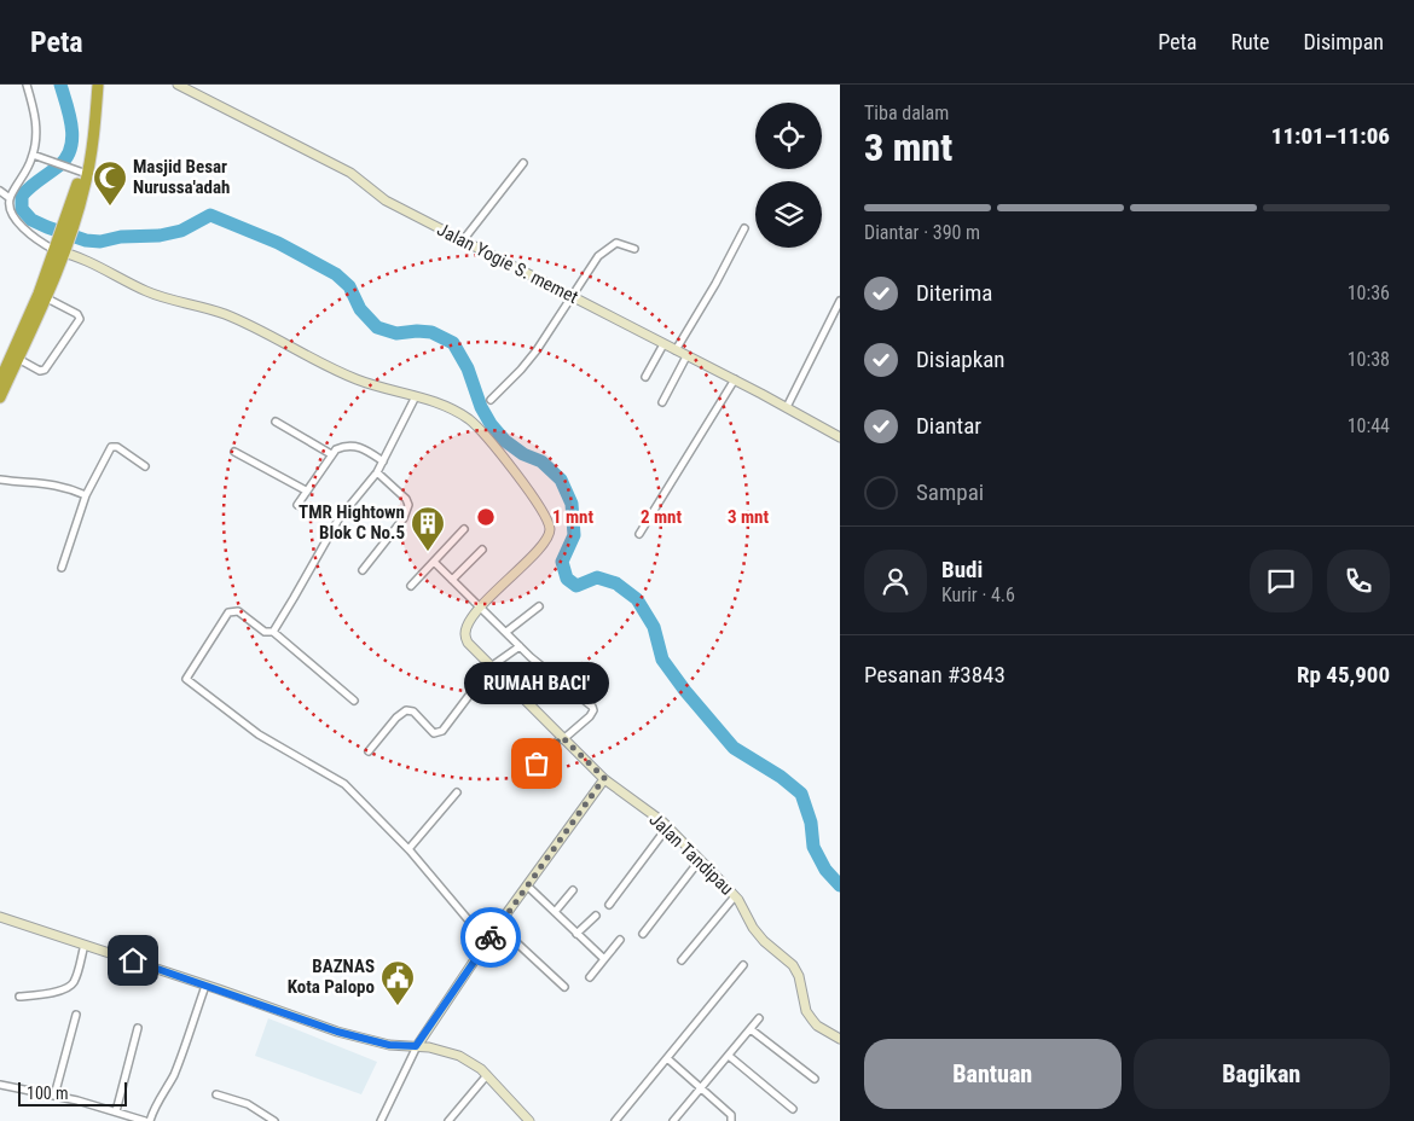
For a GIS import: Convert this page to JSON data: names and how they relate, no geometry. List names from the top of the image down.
{
  "streets": {
    "street": ["Jalan Yogie S. memet", "Jalan Tandipau"]
  },
  "places": {
    "mosque": ["Masjid Besar Nurussa'adah"],
    "building": ["TMR Hightown Blok C No.5"],
    "other": ["RUMAH BACI'"],
    "public building": ["BAZNAS Kota Palopo"]
  },
  "scale_bar": "100 m",
  "page": {
    "header": "Peta",
    "nav": ["Peta", "Rute", "Disimpan"],
    "heading": ["3 mnt", "Tiba dalam", "11:01–11:06"],
    "panel": [
      "Budi",
      "Kurir · 4.6",
      "Pesanan #3843",
      "Rp 45,900"
    ],
    "bar": "Diantar · 390 m",
    "list": [
      ["Diterima", "10:36"],
      ["Disiapkan", "10:38"],
      ["Diantar", "10:44"],
      "Sampai"
    ],
    "bubble": "RUMAH BACI'",
    "buttons": ["Bantuan", "Bagikan"],
    "scale": "100 m"
  },
  "rings": ["1 mnt", "2 mnt", "3 mnt"]
}
